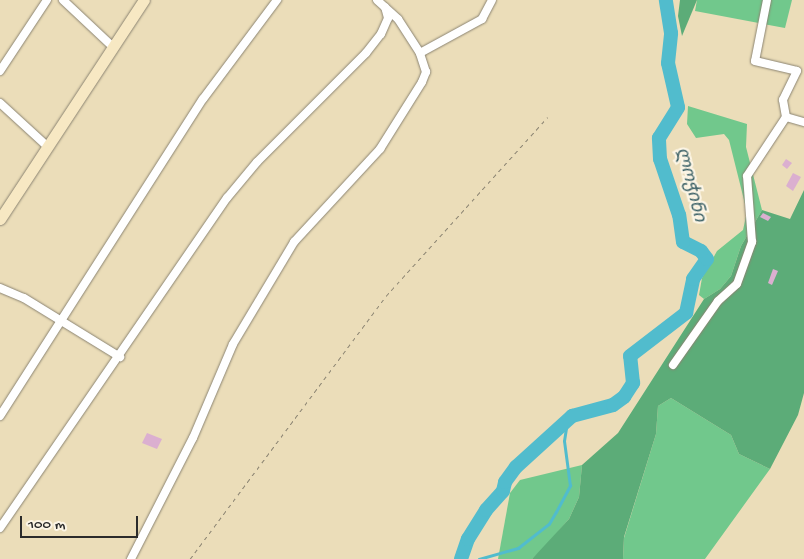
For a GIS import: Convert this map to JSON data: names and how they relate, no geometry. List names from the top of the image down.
{
  "water": ["ლოჭინი"],
  "scale_bar": "100 m"
}
